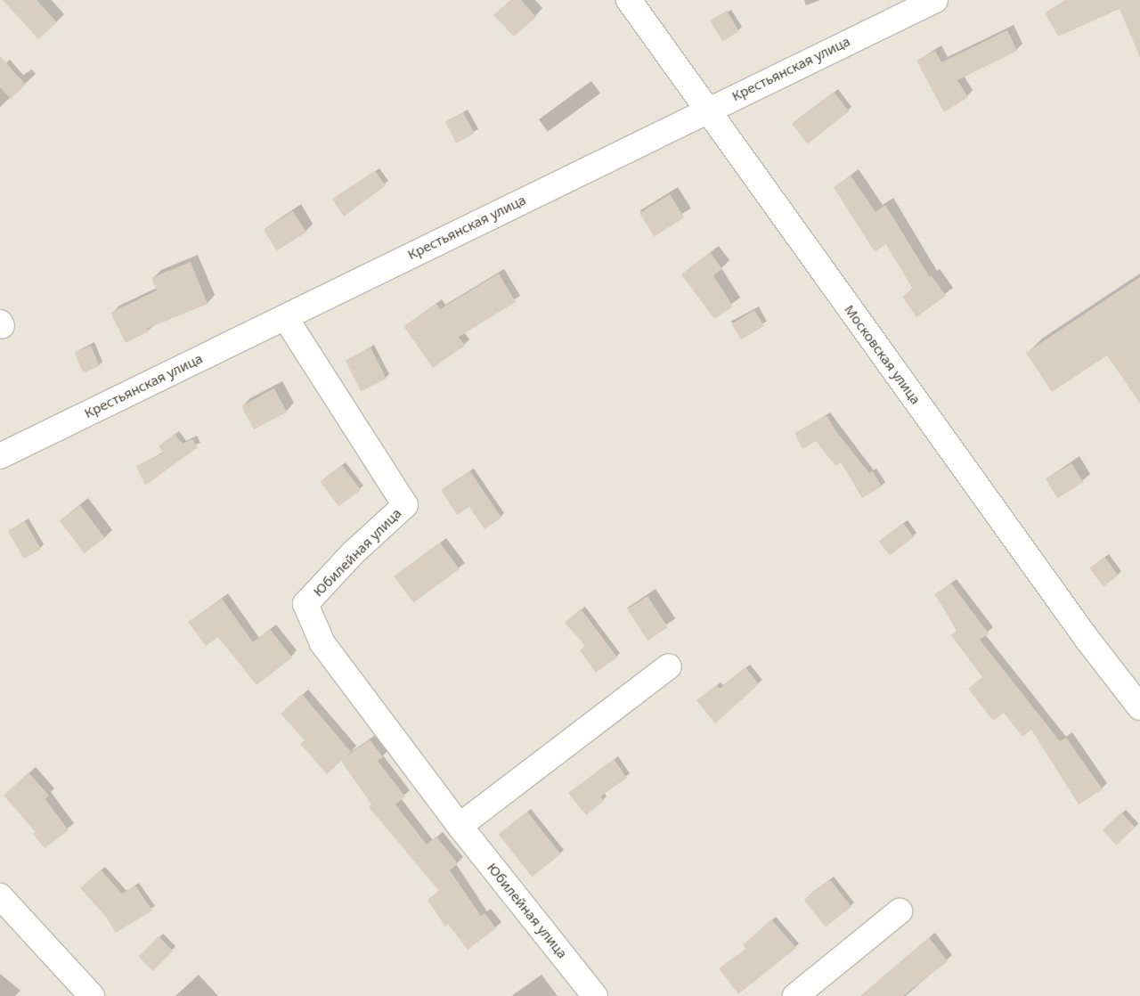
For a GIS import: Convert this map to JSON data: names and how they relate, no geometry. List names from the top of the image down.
{
  "streets": {
    "street": ["Крестьянская улица", "Московская улица", "Юбилейная улица"]
  },
  "crossings": [
    ["Крестьянская улица", "Московская улица"],
    ["Крестьянская улица", "Юбилейная улица"]
  ]
}
